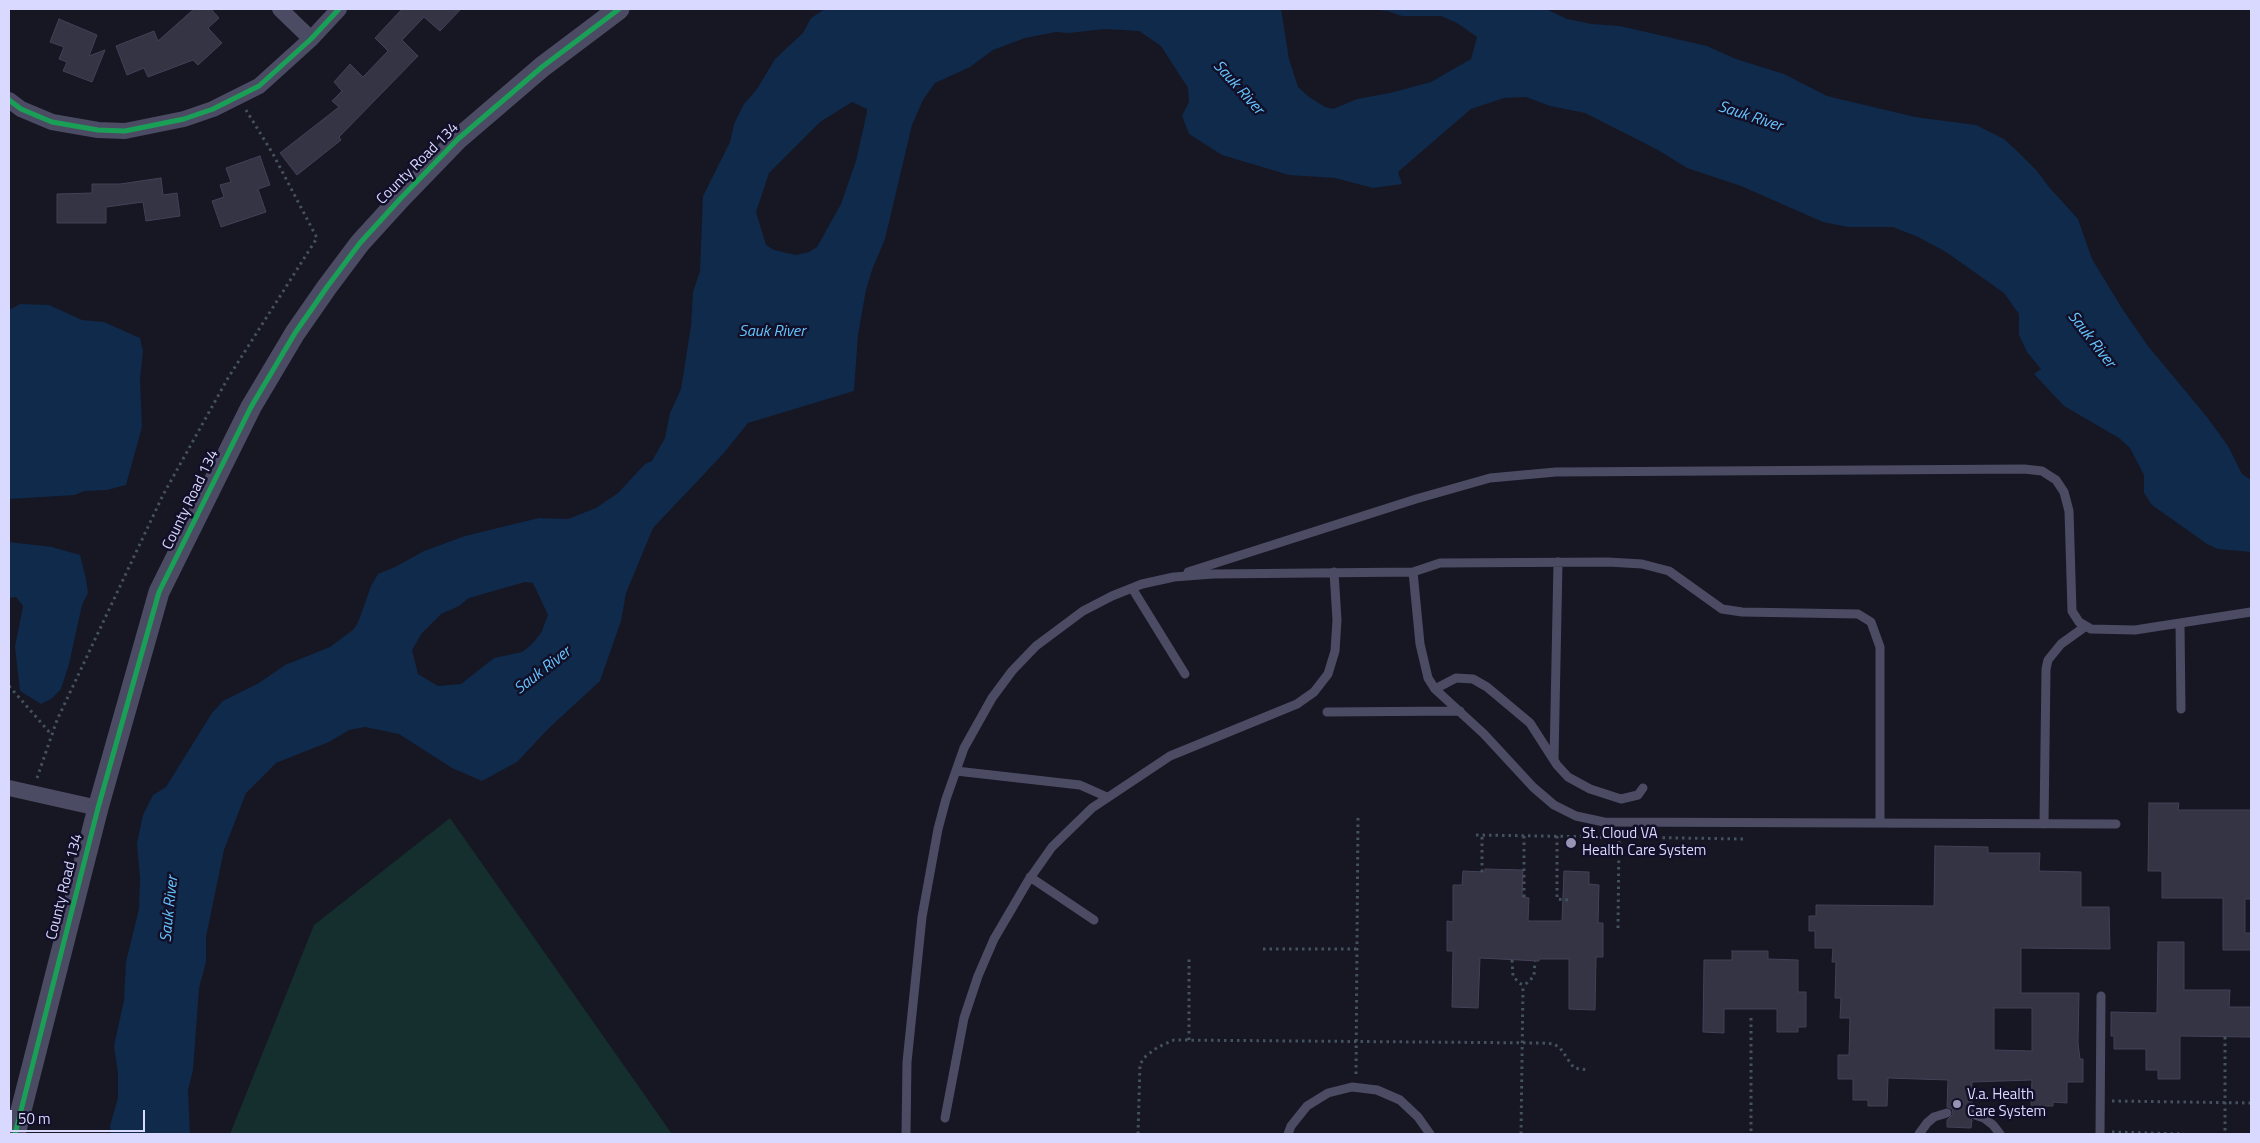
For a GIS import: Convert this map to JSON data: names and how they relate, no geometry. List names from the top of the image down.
{
  "streets": {
    "street": ["County Road 134"]
  },
  "water": ["Sauk River"],
  "places": ["St. Cloud VA Health Care System", "V.a. Health Care System"],
  "scale_bar": "50 m"
}
